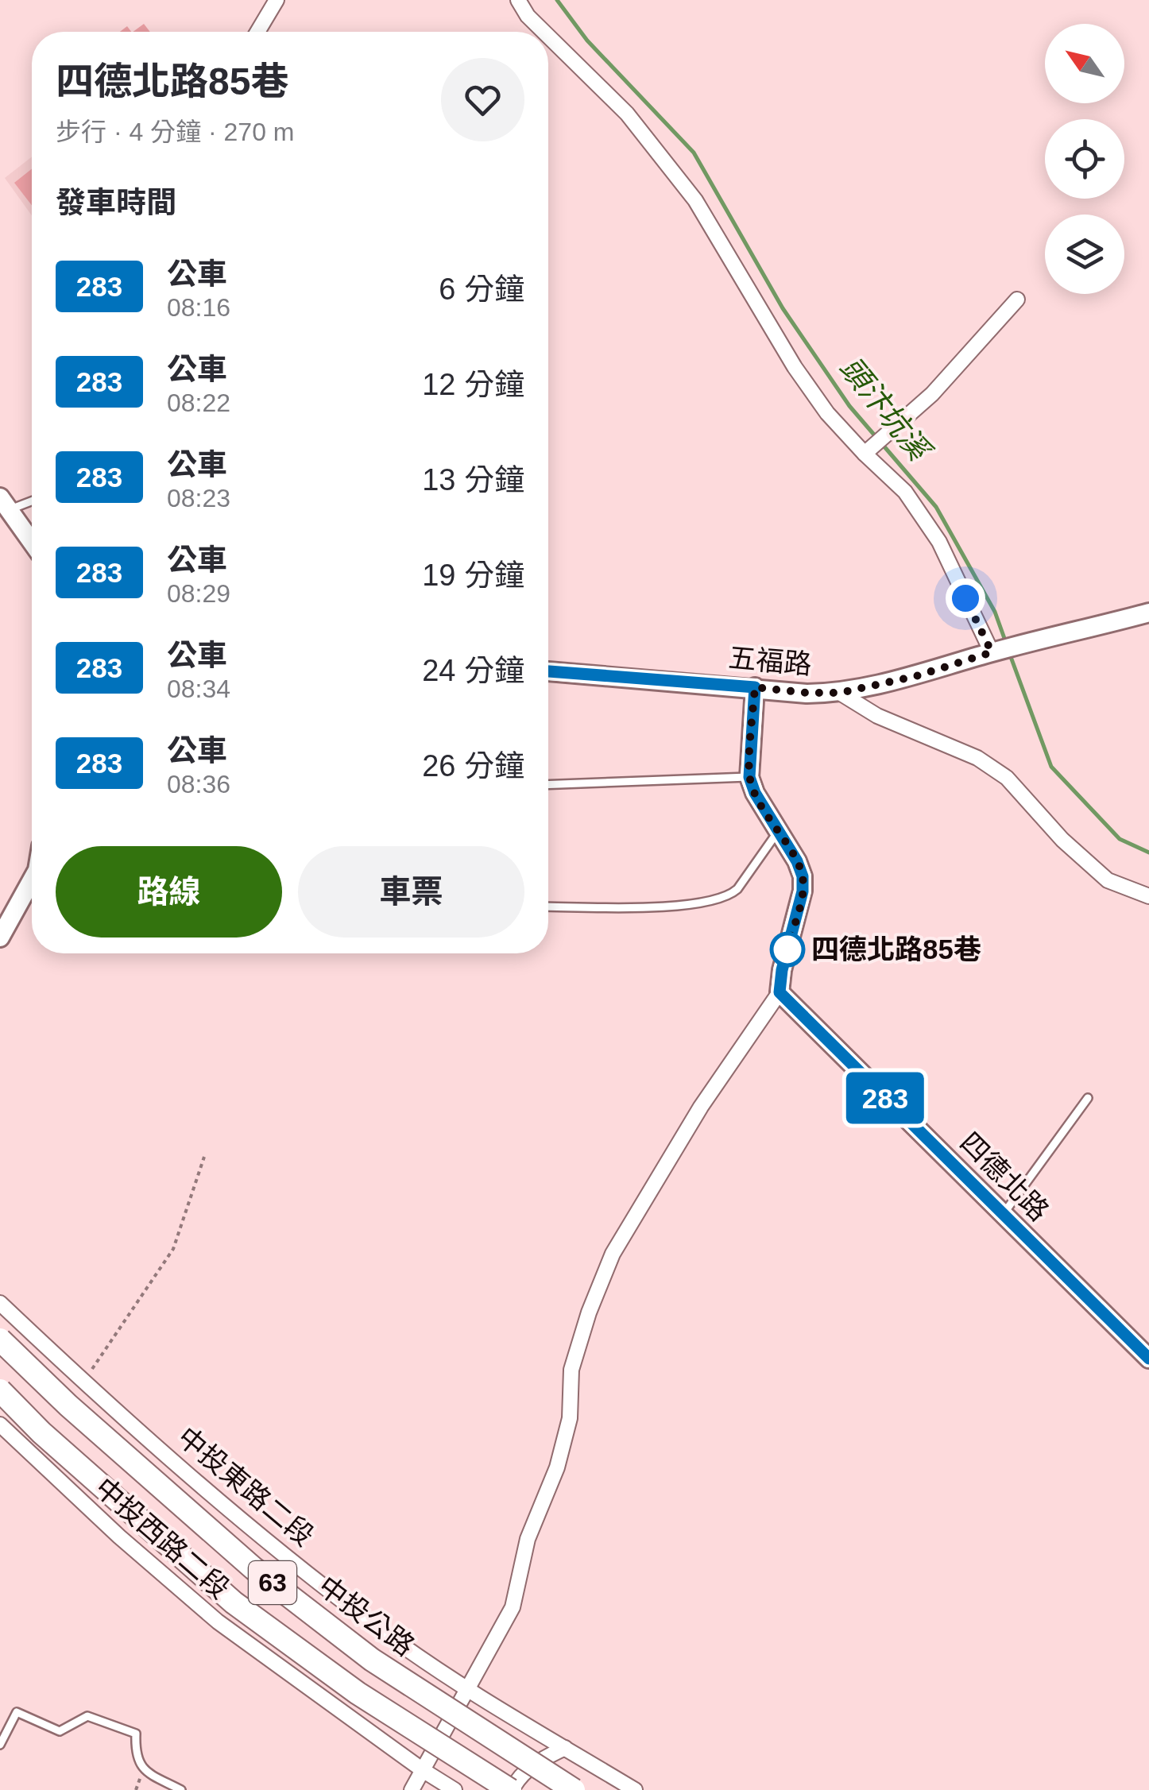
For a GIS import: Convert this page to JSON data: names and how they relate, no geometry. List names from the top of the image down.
{
  "streets": {
    "main road": ["63", "中投公路"],
    "street": [
      "五福路",
      "四德北路",
      "中投東路二段",
      "中投西路二段"
    ]
  },
  "water": ["頭汴坑溪"],
  "places": ["四德北路85巷"],
  "lines": ["bus line 283"],
  "north": "top left",
  "page": {
    "on_map": "283",
    "heading": [
      ["四德北路85巷", "步行 · 4 分鐘 · 270 m"],
      "發車時間"
    ],
    "list": [
      {
        "mark": "283",
        "name": "公車",
        "note": "08:16",
        "value": "6 分鐘"
      },
      {
        "mark": "283",
        "name": "公車",
        "note": "08:22",
        "value": "12 分鐘"
      },
      {
        "mark": "283",
        "name": "公車",
        "note": "08:23",
        "value": "13 分鐘"
      },
      {
        "mark": "283",
        "name": "公車",
        "note": "08:29",
        "value": "19 分鐘"
      },
      {
        "mark": "283",
        "name": "公車",
        "note": "08:34",
        "value": "24 分鐘"
      },
      {
        "mark": "283",
        "name": "公車",
        "note": "08:36",
        "value": "26 分鐘"
      }
    ],
    "buttons": ["路線", "車票"]
  }
}
